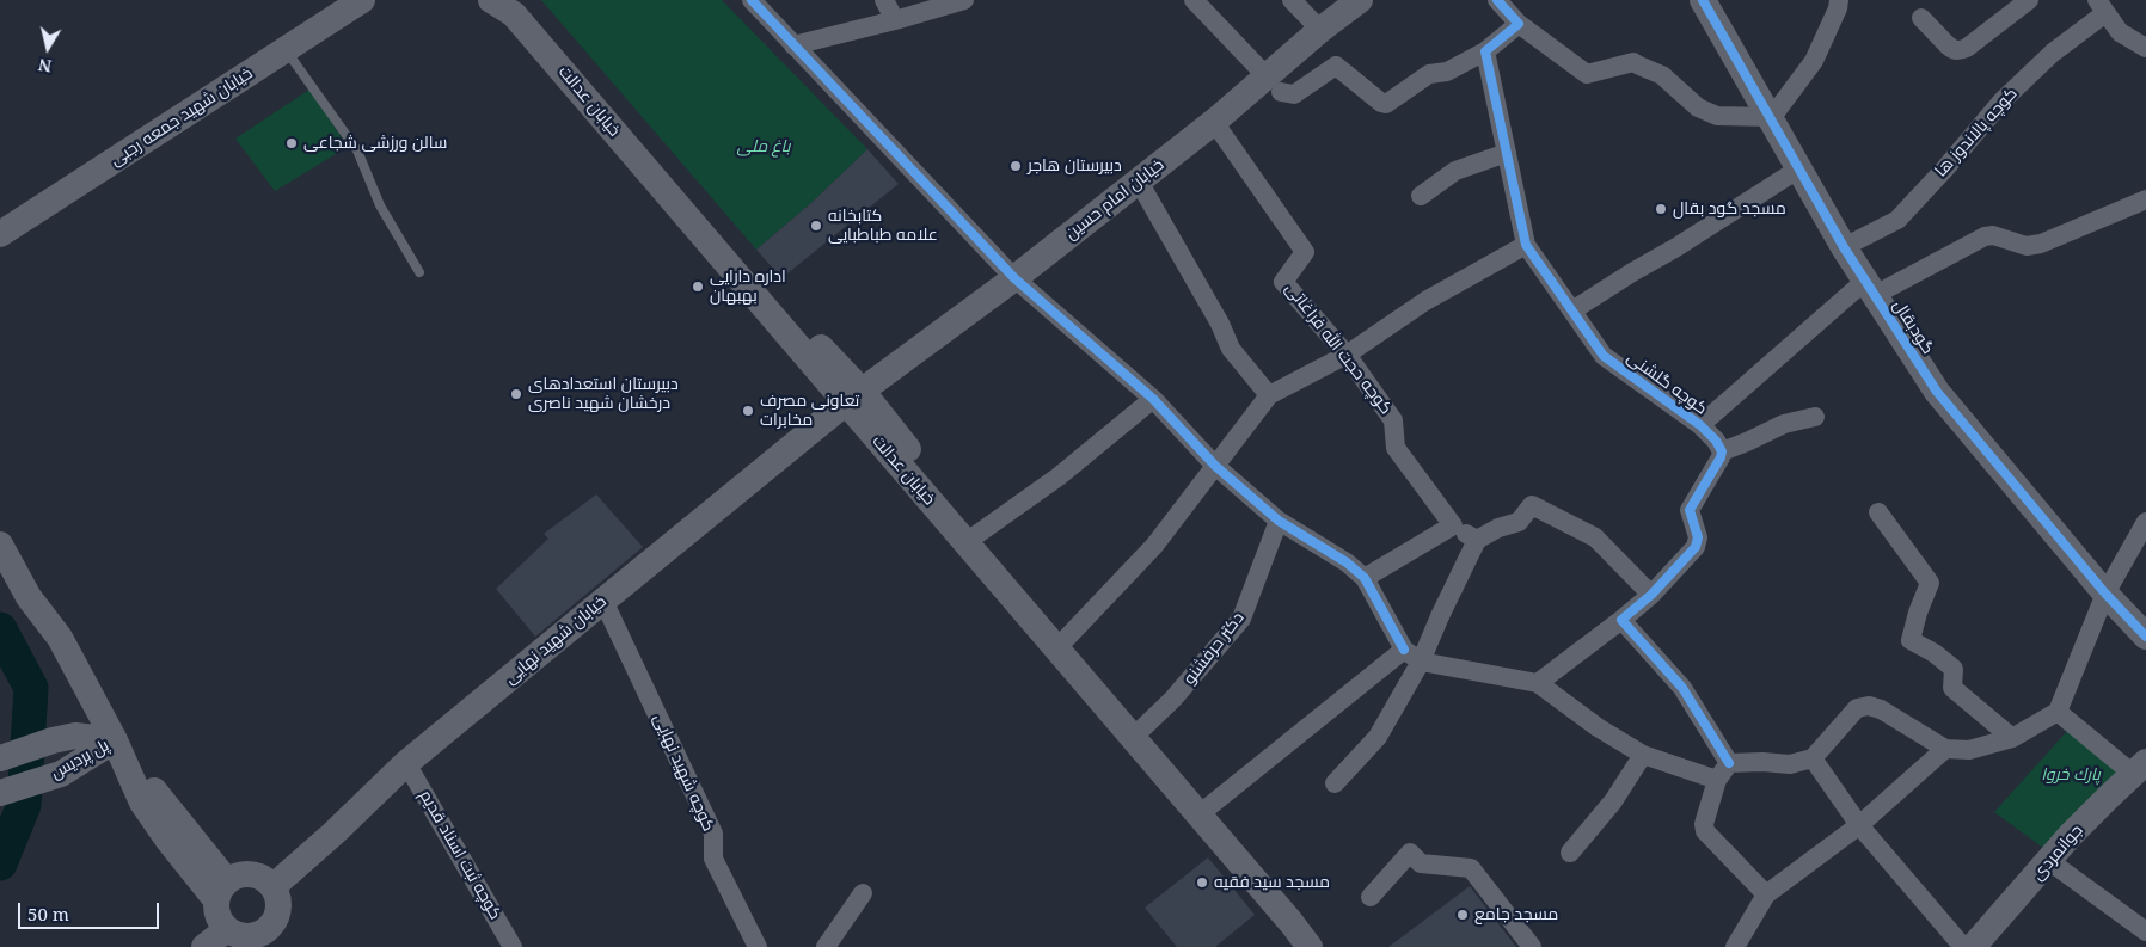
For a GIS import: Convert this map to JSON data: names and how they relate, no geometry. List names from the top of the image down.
{
  "streets": {
    "main road": [
      "خیابان عدالت",
      "خیابان شهید جمعه رجبی",
      "خیابان امام حسین",
      "گودبقال",
      "خیابان شهید نهایی",
      "پل پردیس",
      "جوانمردی"
    ],
    "street": [
      "کوچه پالاندوز ها",
      "کوچه حجت الله فراغاتی",
      "کوچه گلشنی",
      "دکتر حرفشنو",
      "کوچه شهید نهایی",
      "کوچه ثبت اسناد قدیم"
    ]
  },
  "crossings": [
    ["خیابان عدالت", "خیابان امام حسین"],
    ["خیابان عدالت", "خیابان شهید نهایی"],
    ["خیابان عدالت", "دکتر حرفشنو"],
    ["کوچه پالاندوز ها", "گودبقال"],
    ["خیابان امام حسین", "کوچه حجت الله فراغاتی"],
    ["خیابان امام حسین", "خیابان شهید نهایی"],
    ["خیابان شهید نهایی", "کوچه شهید نهایی"],
    ["خیابان شهید نهایی", "کوچه ثبت اسناد قدیم"]
  ],
  "parks": ["باغ ملی", "پارك خروا"],
  "places": [
    "سالن ورزشی شجاعی",
    "دبیرستان هاجر",
    "مسجد گود بقال",
    "کتابخانه علامه طباطبایی",
    "اداره دارایی بهبهان",
    "دبیرستان استعدادهای درخشان شهید ناصری",
    "تعاونی مصرف مخابرات",
    "مسجد سید فقیه",
    "مسجد جامع"
  ],
  "scale_bar": "50 m",
  "north": "bottom"
}
